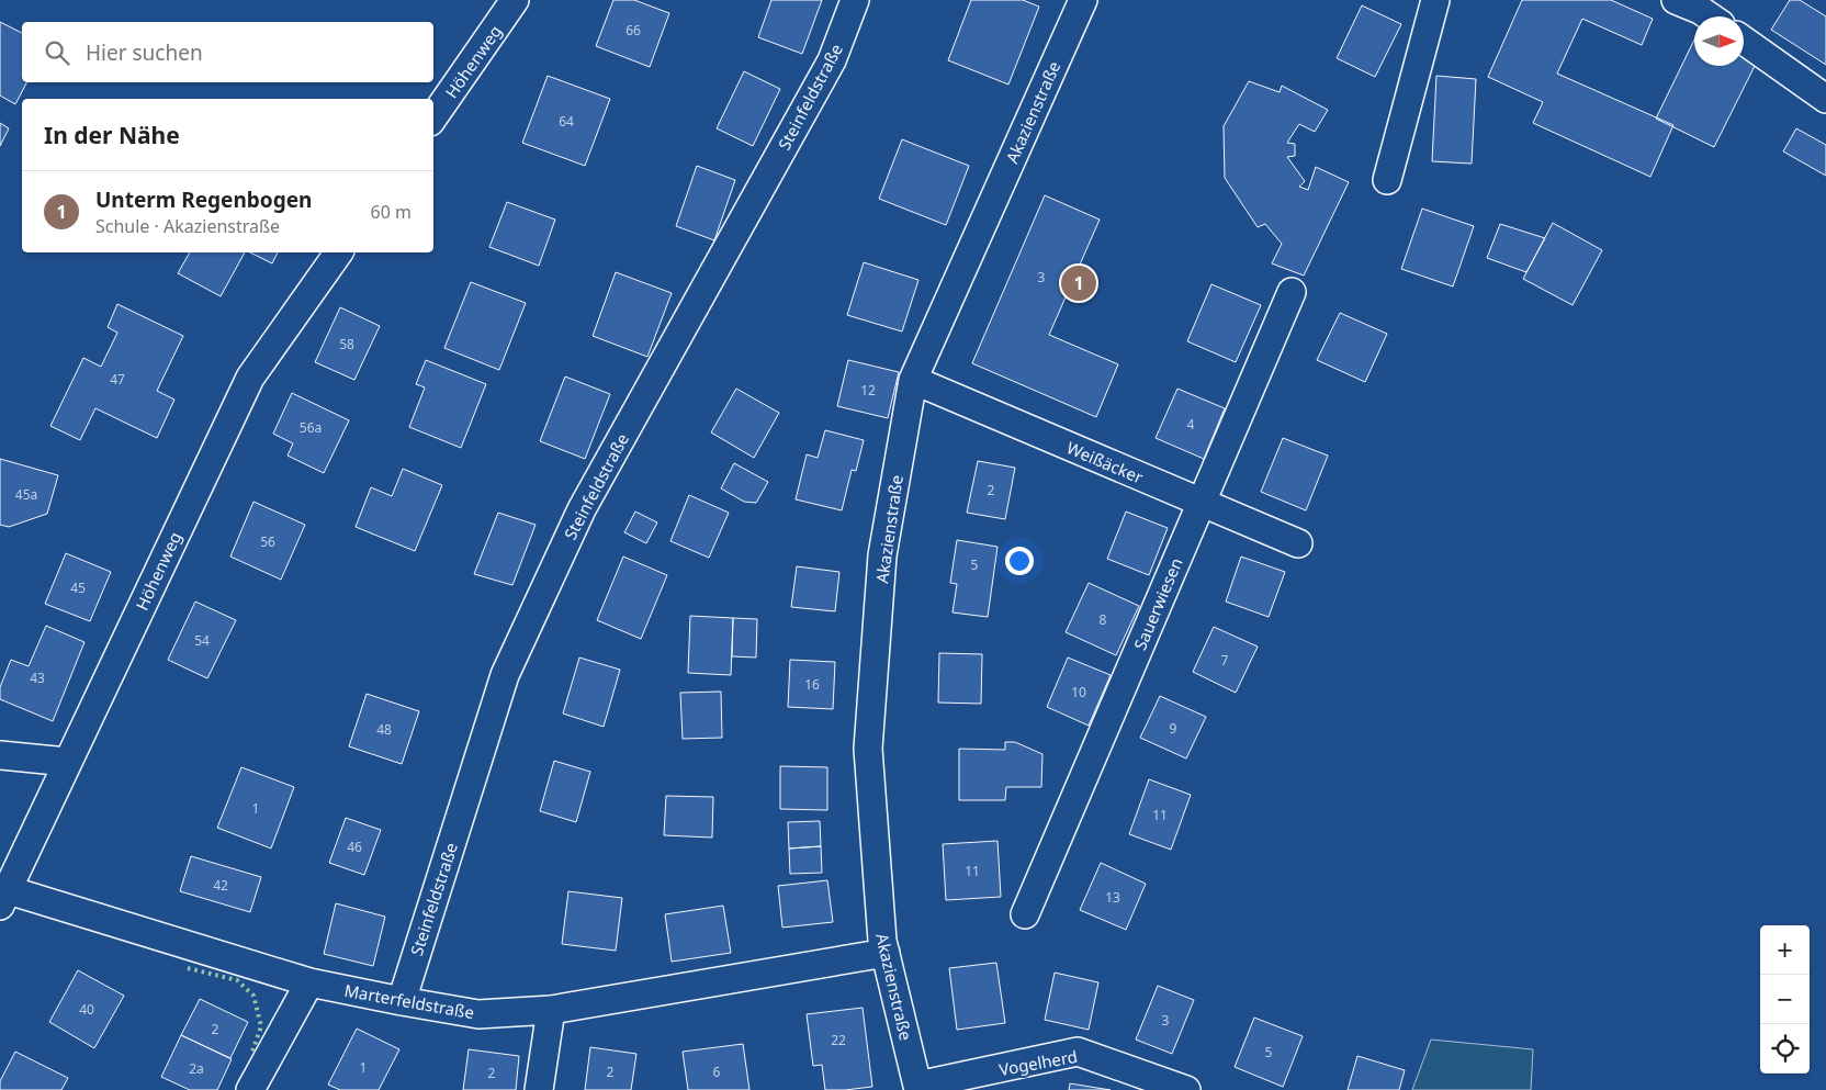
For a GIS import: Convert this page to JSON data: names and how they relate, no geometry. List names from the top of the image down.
{
  "streets": {
    "street": [
      "Höhenweg",
      "Steinfeldstraße",
      "Akazienstraße",
      "Weißäcker",
      "Sauerwiesen",
      "Marterfeldstraße",
      "Vogelherd"
    ]
  },
  "crossings": [
    ["Höhenweg", "Marterfeldstraße"],
    ["Steinfeldstraße", "Marterfeldstraße"],
    ["Akazienstraße", "Weißäcker"],
    ["Akazienstraße", "Marterfeldstraße"],
    ["Akazienstraße", "Vogelherd"],
    ["Weißäcker", "Sauerwiesen"]
  ],
  "house_numbers": [
    "66",
    "64",
    "3",
    "58",
    "47",
    "12",
    "4",
    "56a",
    "2",
    "45a",
    "56",
    "5",
    "45",
    "8",
    "54",
    "7",
    "43",
    "16",
    "10",
    "9",
    "48",
    "1",
    "11",
    "46",
    "11",
    "42",
    "13",
    "40",
    "3",
    "2",
    "22",
    "5",
    "1",
    "2a",
    "2",
    "6",
    "2"
  ],
  "north": "right",
  "page": {
    "search": "Hier suchen",
    "heading": "In der Nähe",
    "list": [
      {
        "mark": "1",
        "name": "Unterm Regenbogen",
        "note": "Schule · Akazienstraße",
        "value": "60 m"
      }
    ],
    "pins": "1",
    "map_buttons": ["+", "−"]
  }
}
